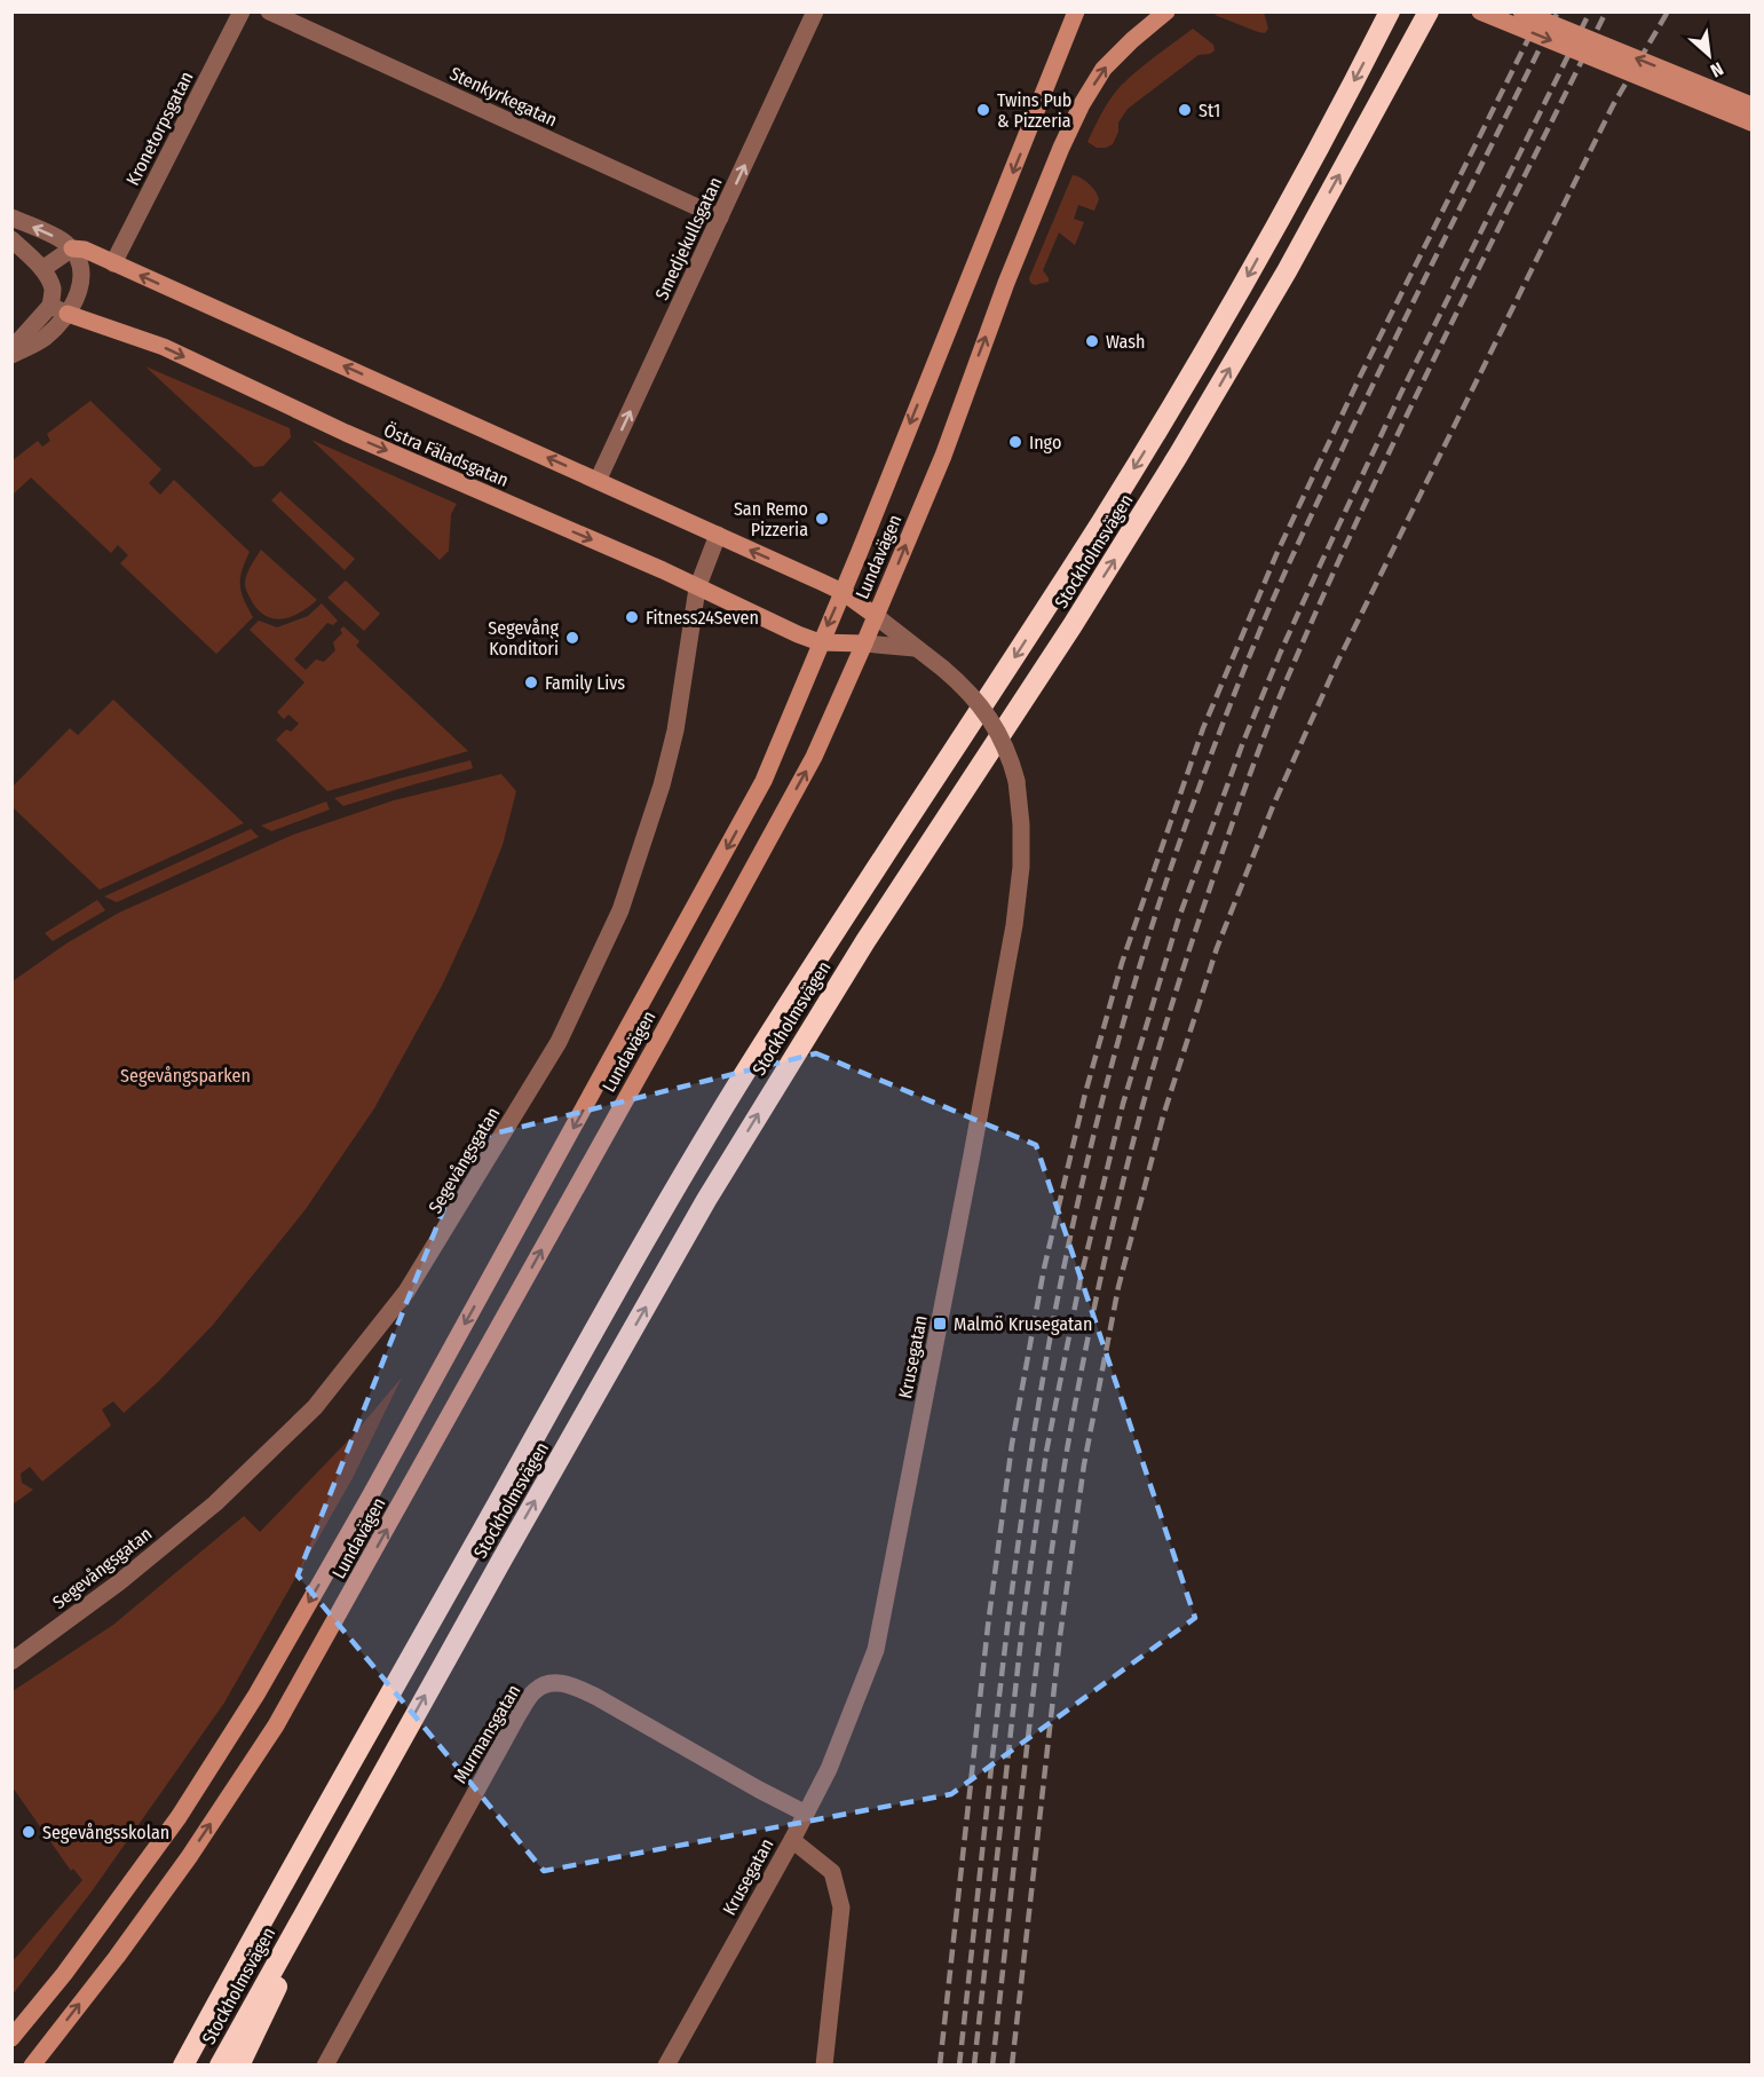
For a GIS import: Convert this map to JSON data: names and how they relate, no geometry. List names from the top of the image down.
{
  "streets": {
    "highway": ["Stockholmsvägen"],
    "main road": ["Östra Fäladsgatan", "Lundavägen"],
    "street": [
      "Stenkyrkegatan",
      "Kronetorpsgatan",
      "Smedjekullsgatan",
      "Segevångsgatan",
      "Krusegatan",
      "Murmansgatan"
    ]
  },
  "crossings": [
    ["Stenkyrkegatan", "Smedjekullsgatan"],
    ["Kronetorpsgatan", "Östra Fäladsgatan"],
    ["Smedjekullsgatan", "Östra Fäladsgatan"],
    ["Östra Fäladsgatan", "Lundavägen"],
    ["Östra Fäladsgatan", "Segevångsgatan"],
    ["Östra Fäladsgatan", "Krusegatan"],
    ["Lundavägen", "Krusegatan"],
    ["Krusegatan", "Murmansgatan"]
  ],
  "one_way": ["Smedjekullsgatan"],
  "parks": ["Segevångsparken"],
  "places": {
    "other": [
      "Twins Pub & Pizzeria",
      "St1",
      "Wash",
      "Ingo",
      "San Remo Pizzeria",
      "Fitness24Seven",
      "Segevång Konditori",
      "Family Livs",
      "Segevångsskolan"
    ],
    "transit": ["Malmö Krusegatan"]
  },
  "north": "bottom right"
}
